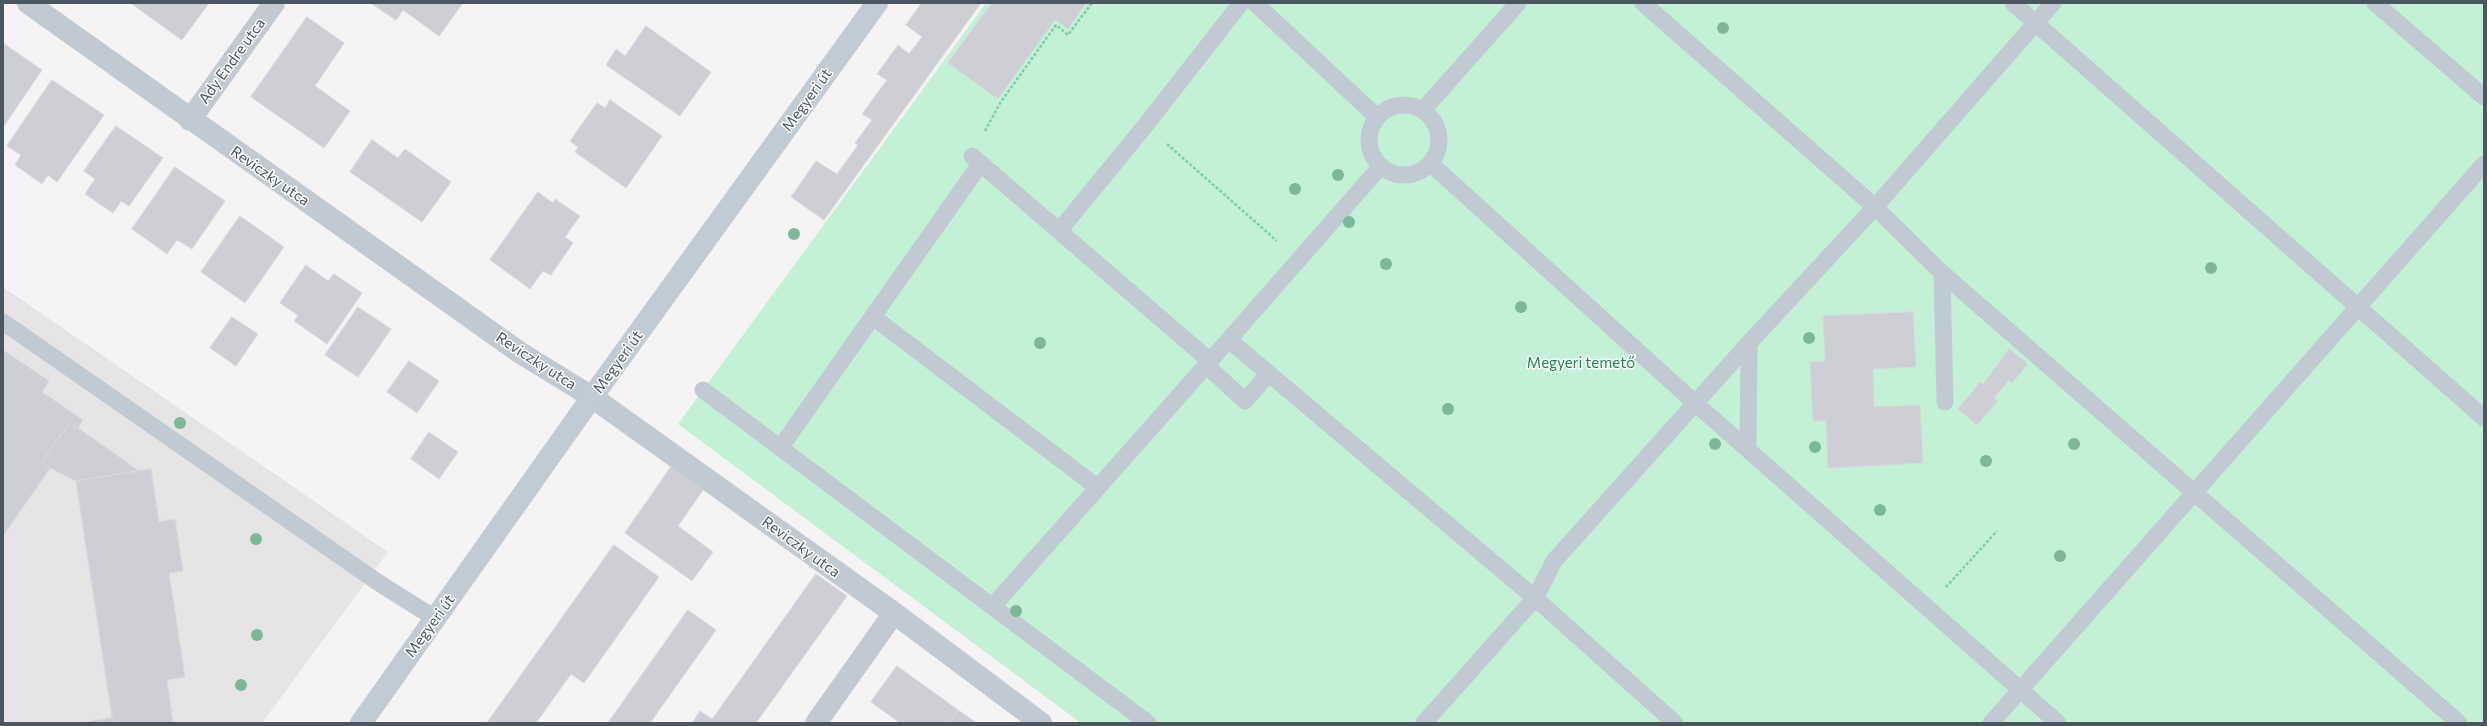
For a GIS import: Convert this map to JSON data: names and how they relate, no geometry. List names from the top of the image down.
{
  "streets": {
    "main road": ["Megyeri út"],
    "street": ["Ady Endre utca", "Reviczky utca"]
  },
  "crossings": [
    ["Ady Endre utca", "Reviczky utca"],
    ["Megyeri út", "Reviczky utca"]
  ],
  "parks": ["Megyeri temető"]
}
